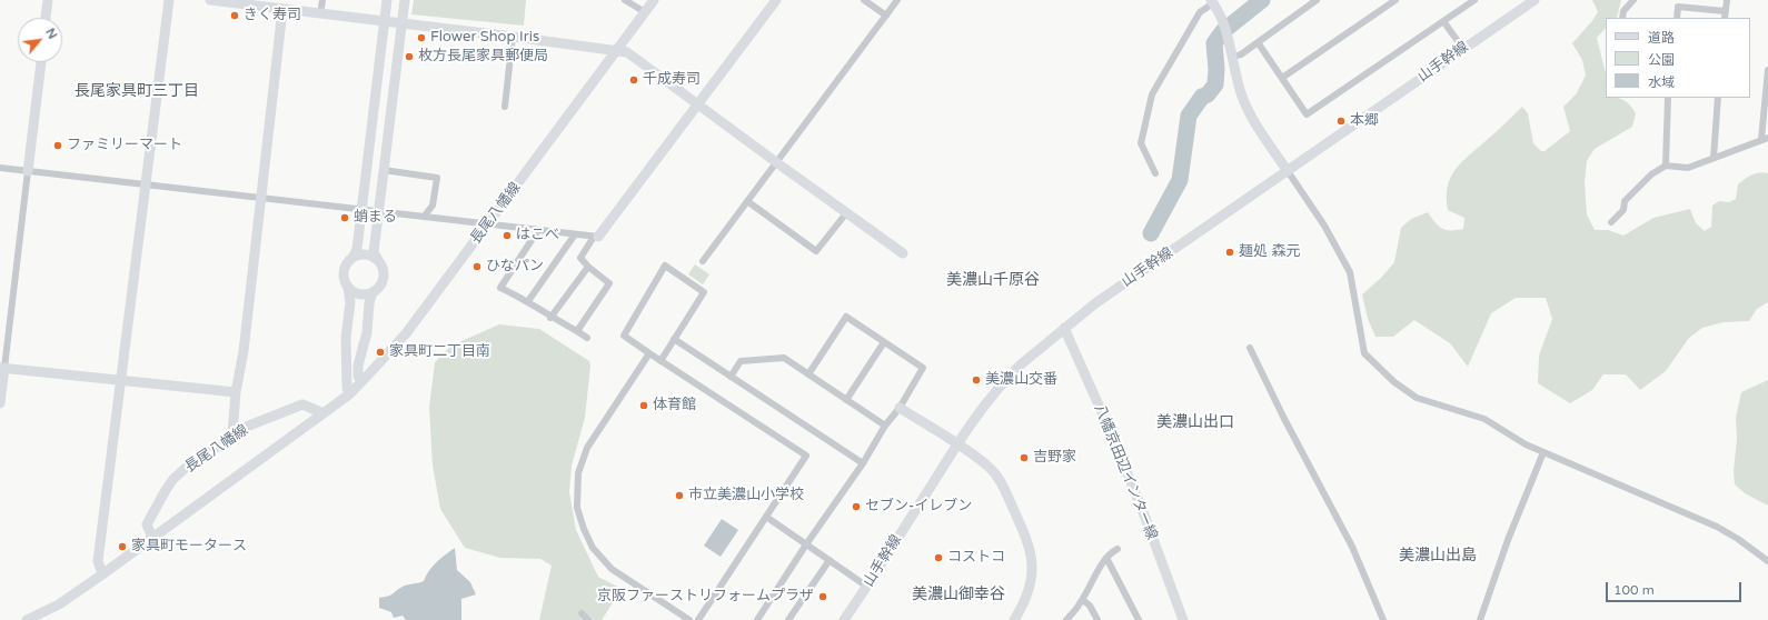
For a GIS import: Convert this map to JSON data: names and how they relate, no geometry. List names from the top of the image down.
{
  "streets": {
    "street": ["山手幹線", "長尾八幡線", "八幡京田辺インター線"]
  },
  "crossings": [
    ["山手幹線", "八幡京田辺インター線"]
  ],
  "districts": [
    "長尾家具町三丁目",
    "美濃山千原谷",
    "美濃山出口",
    "美濃山出島",
    "美濃山御幸谷"
  ],
  "places": [
    "きく寿司",
    "Flower Shop Iris",
    "枚方長尾家具郵便局",
    "千成寿司",
    "本郷",
    "ファミリーマート",
    "蛸まる",
    "はこべ",
    "麺処 森元",
    "ひなパン",
    "家具町二丁目南",
    "美濃山交番",
    "体育館",
    "吉野家",
    "市立美濃山小学校",
    "セブン-イレブン",
    "家具町モータース",
    "コストコ",
    "京阪ファーストリフォームプラザ"
  ],
  "legend": ["道路", "公園", "水域"],
  "scale_bar": "100 m",
  "north": "top right"
}
